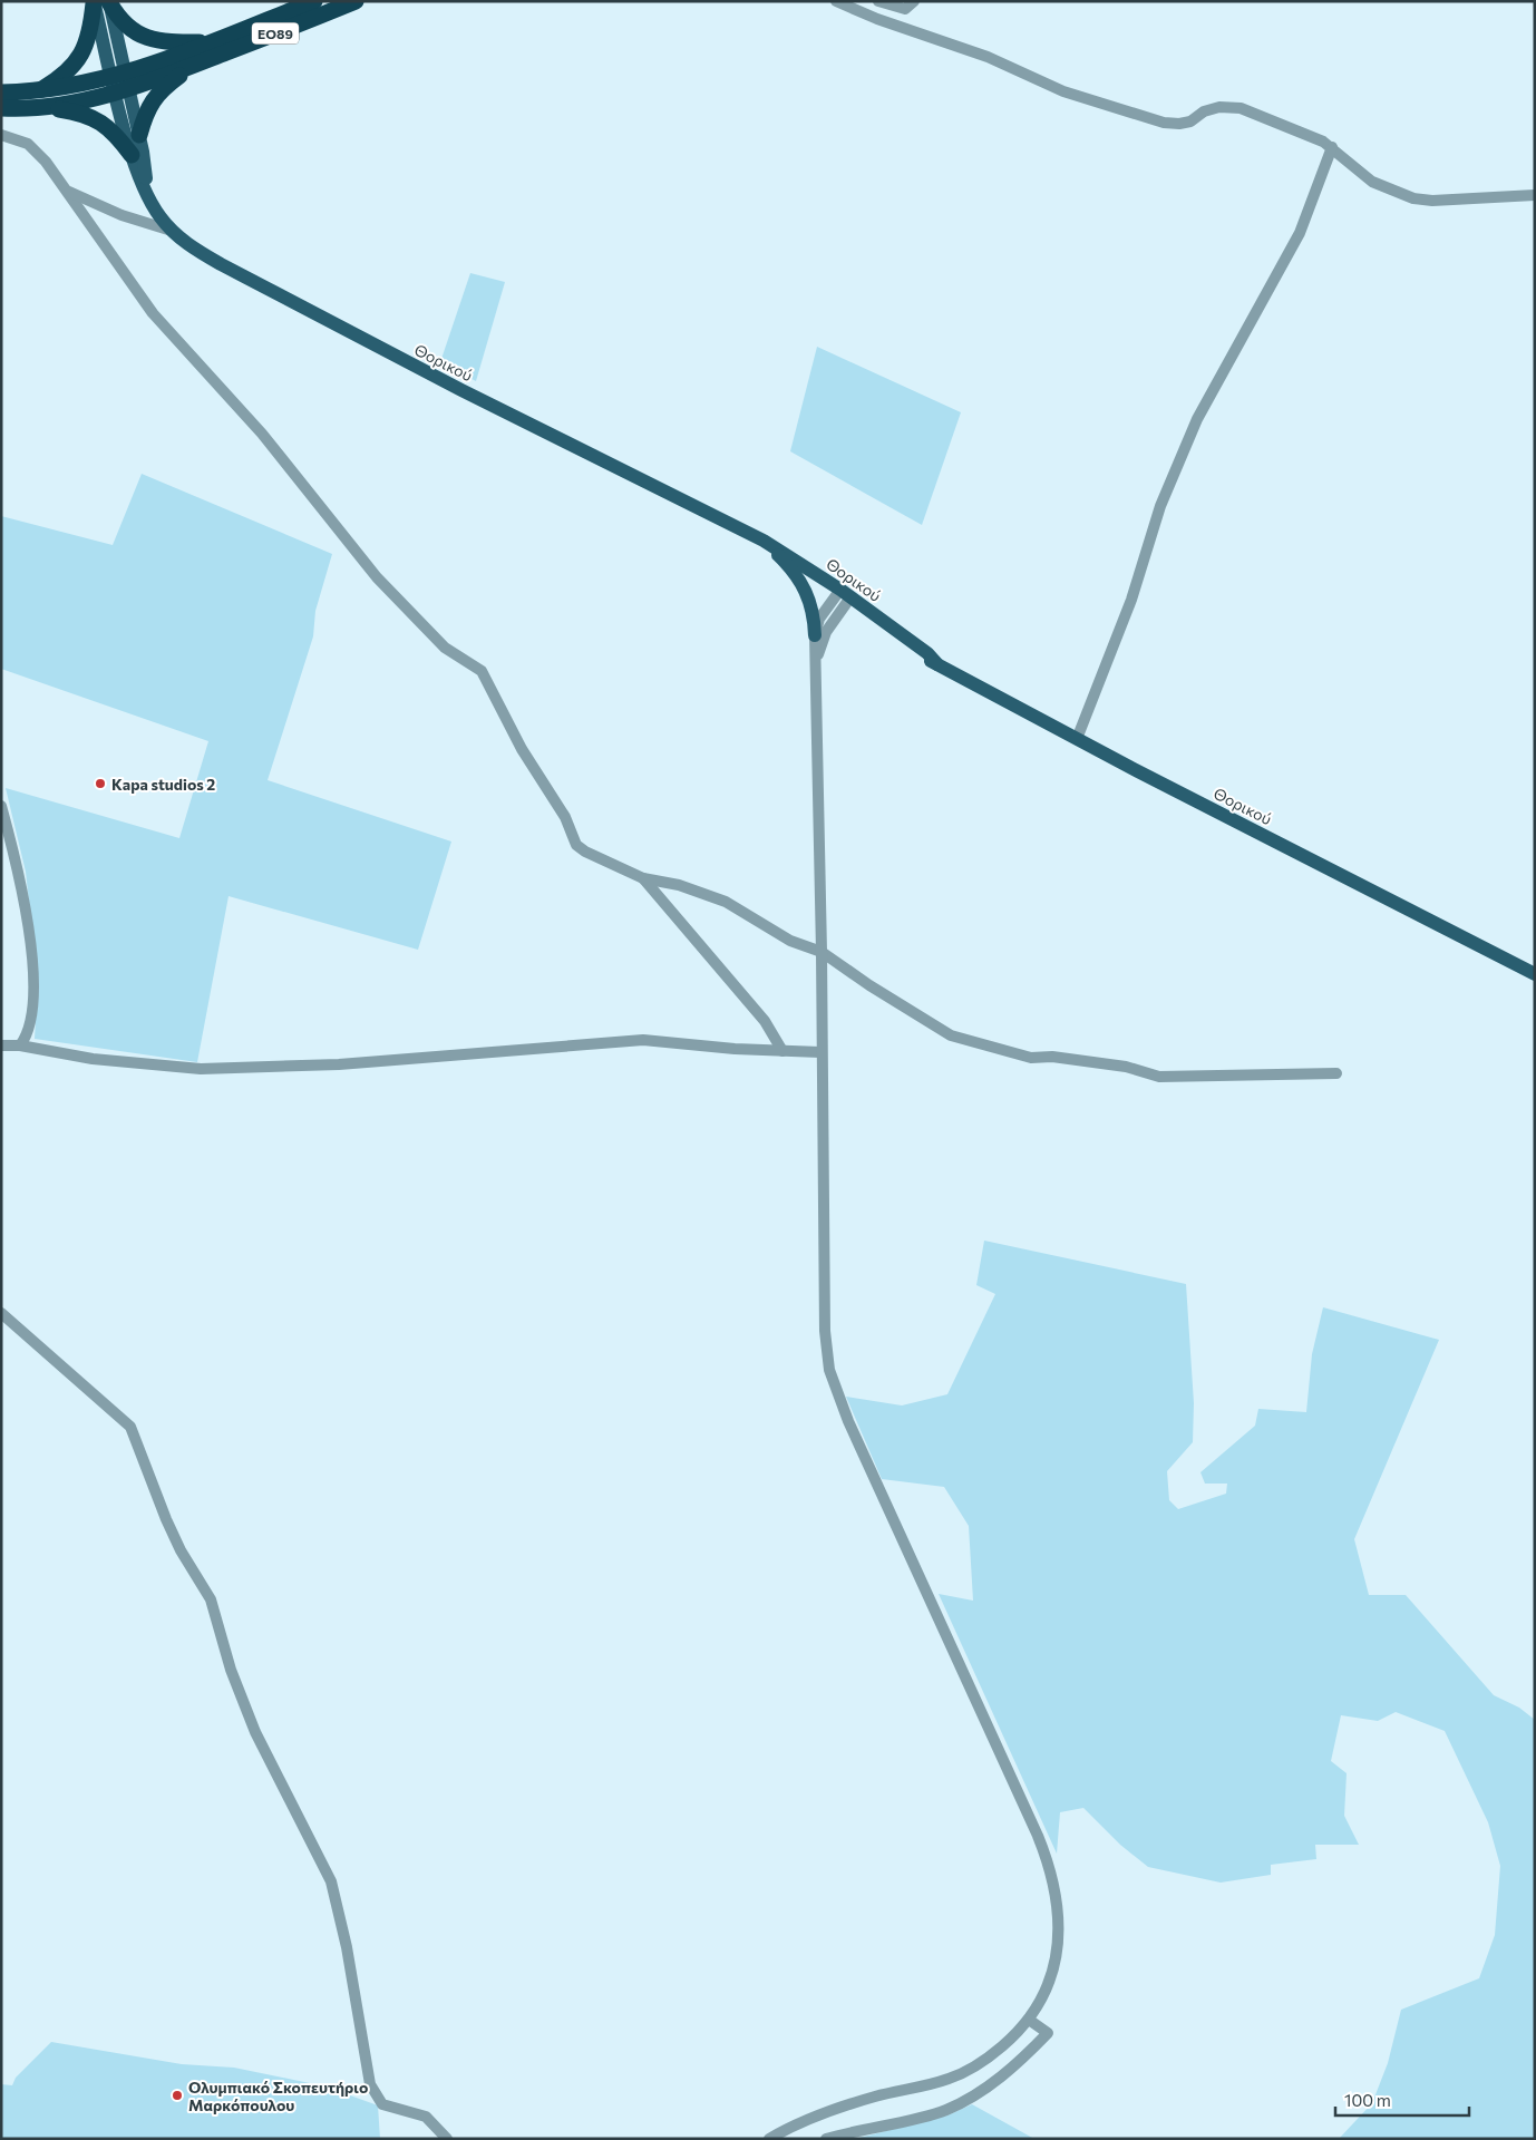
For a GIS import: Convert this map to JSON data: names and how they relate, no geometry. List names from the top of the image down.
{
  "streets": {
    "highway": ["ΕΟ89"],
    "main road": ["Θορικού"]
  },
  "crossings": [
    ["ΕΟ89", "Θορικού"]
  ],
  "places": ["Kapa studios 2", "Ολυμπιακό Σκοπευτήριο Μαρκόπουλου"],
  "scale_bar": "100 m"
}
